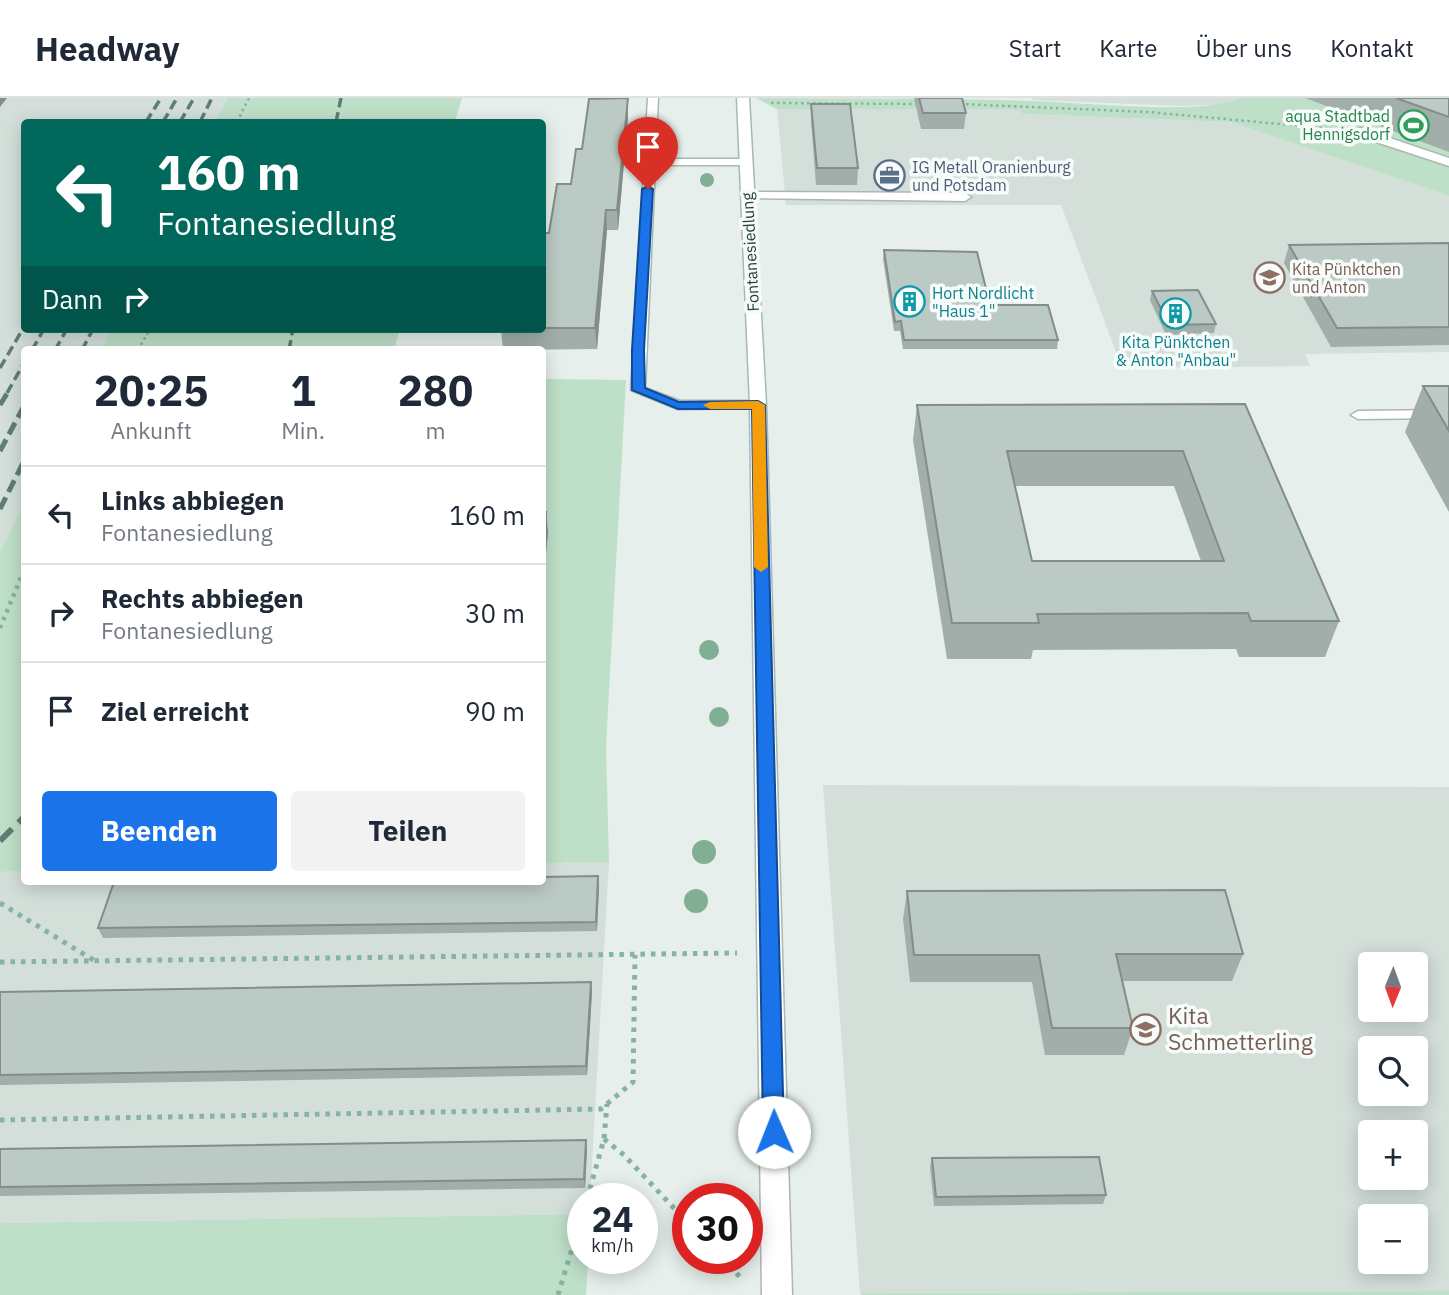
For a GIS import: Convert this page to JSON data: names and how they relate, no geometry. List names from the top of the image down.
{
  "streets": {
    "street": ["Fontanesiedlung"]
  },
  "places": {
    "sports": ["aqua Stadtbad Hennigsdorf"],
    "office": ["IG Metall Oranienburg und Potsdam"],
    "school or university": ["Kita Pünktchen und Anton", "Kita Schmetterling"],
    "building": ["Hort Nordlicht \"Haus 1\"", "Kita Pünktchen & Anton \"Anbau\""]
  },
  "north": "bottom",
  "page": {
    "header": "Headway",
    "nav": [
      "Start",
      "Karte",
      "Über uns",
      "Kontakt"
    ],
    "turn": ["160 m", "Fontanesiedlung"],
    "then": "Dann",
    "eta": [
      "20:25",
      "Ankunft",
      "1",
      "Min.",
      "280",
      "m"
    ],
    "list": [
      {
        "name": "Links abbiegen",
        "note": "Fontanesiedlung",
        "value": "160 m"
      },
      {
        "name": "Rechts abbiegen",
        "note": "Fontanesiedlung",
        "value": "30 m"
      },
      {
        "name": "Ziel erreicht",
        "value": "90 m"
      }
    ],
    "buttons": ["Beenden", "Teilen"],
    "map_buttons": ["+", "−"],
    "speed": "24 km/h",
    "limit": "30"
  }
}
